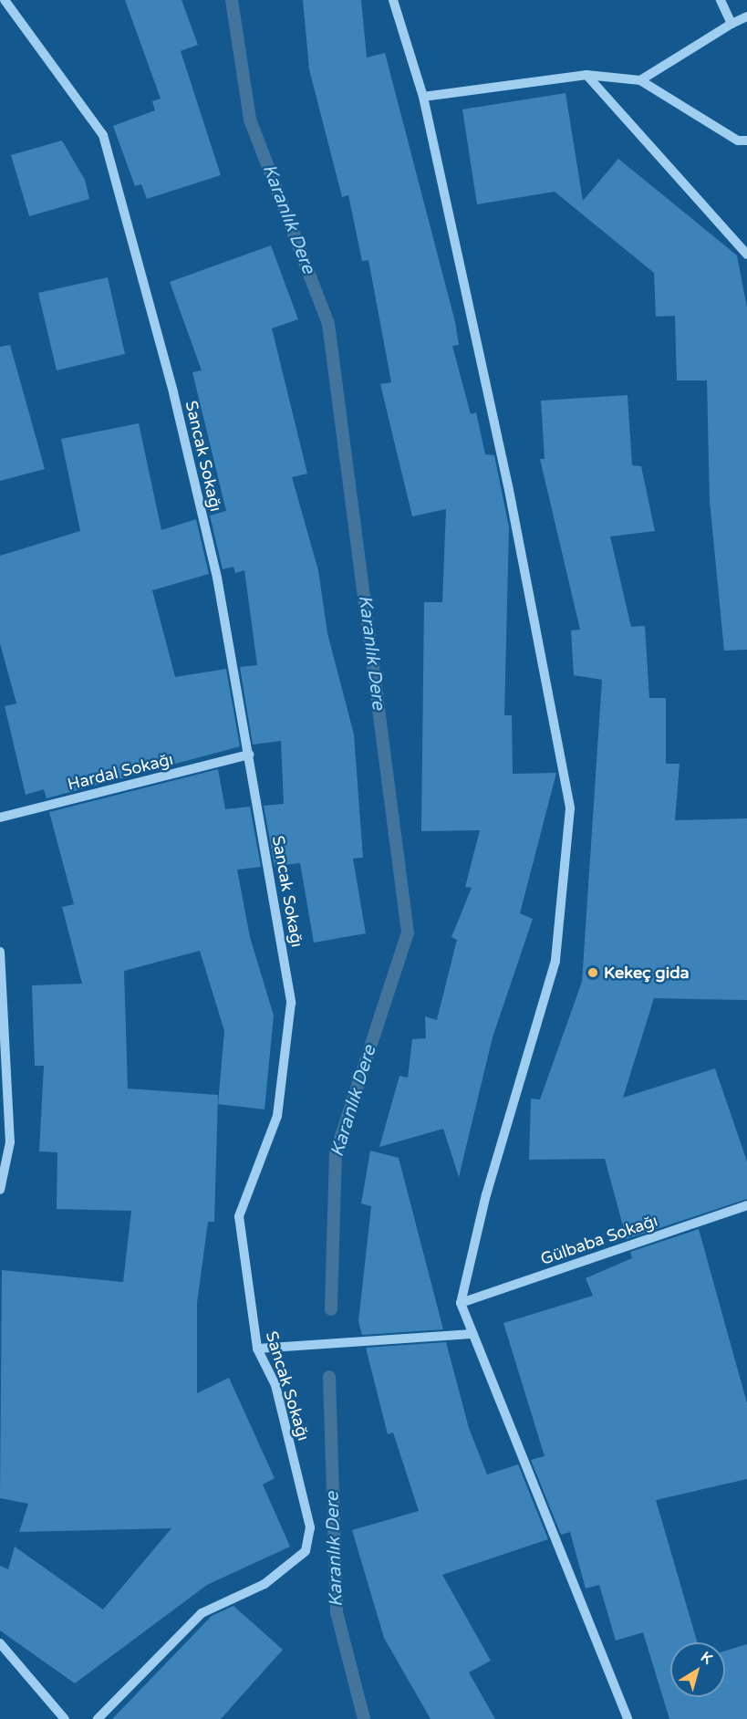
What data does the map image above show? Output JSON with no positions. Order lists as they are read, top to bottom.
{
  "streets": {
    "street": ["Sancak Sokağı", "Hardal Sokağı", "Gülbaba Sokağı"]
  },
  "crossings": [
    ["Sancak Sokağı", "Hardal Sokağı"]
  ],
  "water": ["Karanlık Dere"],
  "places": ["Kekeç gida"],
  "north": "top right"
}
